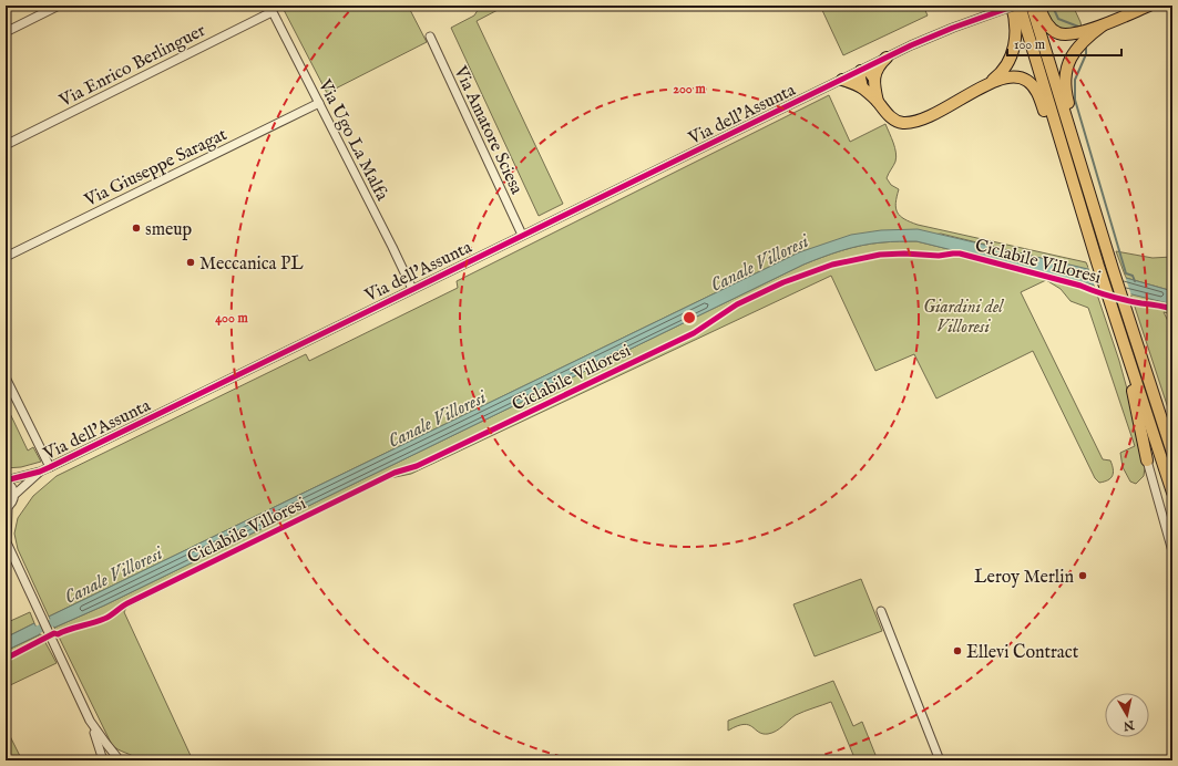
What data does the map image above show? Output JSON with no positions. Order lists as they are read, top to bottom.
{
  "streets": {
    "street": [
      "Via Enrico Berlinguer",
      "Via dell'Assunta",
      "Via Amatore Sciesa",
      "Via Ugo La Malfa",
      "Via Giuseppe Saragat"
    ],
    "cycle path": ["Ciclabile Villoresi"]
  },
  "crossings": [
    ["Via Enrico Berlinguer", "Via Ugo La Malfa"],
    ["Via dell'Assunta", "Via Amatore Sciesa"],
    ["Via dell'Assunta", "Via Ugo La Malfa"],
    ["Via Ugo La Malfa", "Via Giuseppe Saragat"]
  ],
  "water": ["Canale Villoresi"],
  "parks": ["Giardini del Villoresi"],
  "places": [
    "smeup",
    "Meccanica PL",
    "Leroy Merlin",
    "Ellevi Contract"
  ],
  "scale_bar": "100 m",
  "north": "bottom",
  "rings": ["200 m", "400 m"]
}
